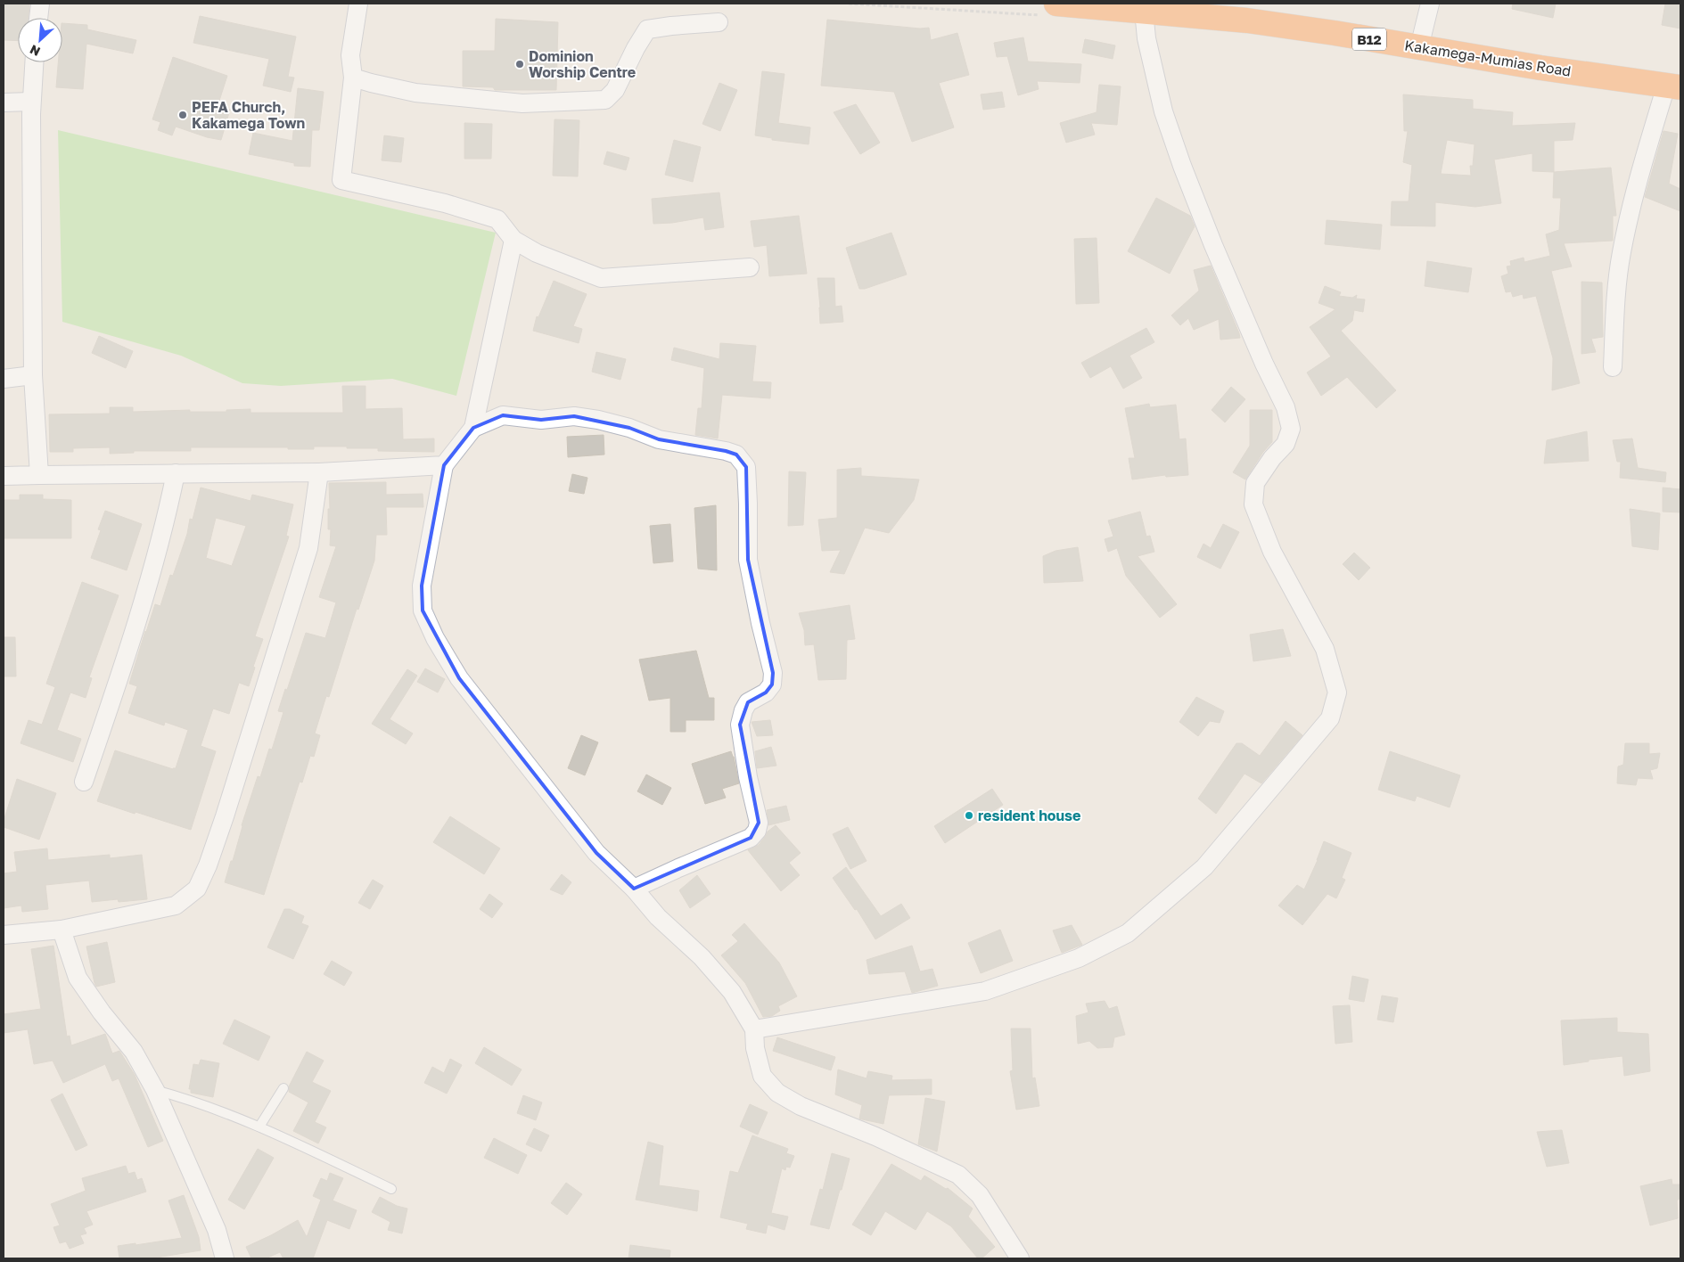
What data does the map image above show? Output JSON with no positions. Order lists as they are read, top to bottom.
{
  "streets": {
    "highway": ["B12", "Kakamega-Mumias Road"]
  },
  "places": ["Dominion Worship Centre", "PEFA Church, Kakamega Town", "resident house"],
  "north": "bottom left"
}
